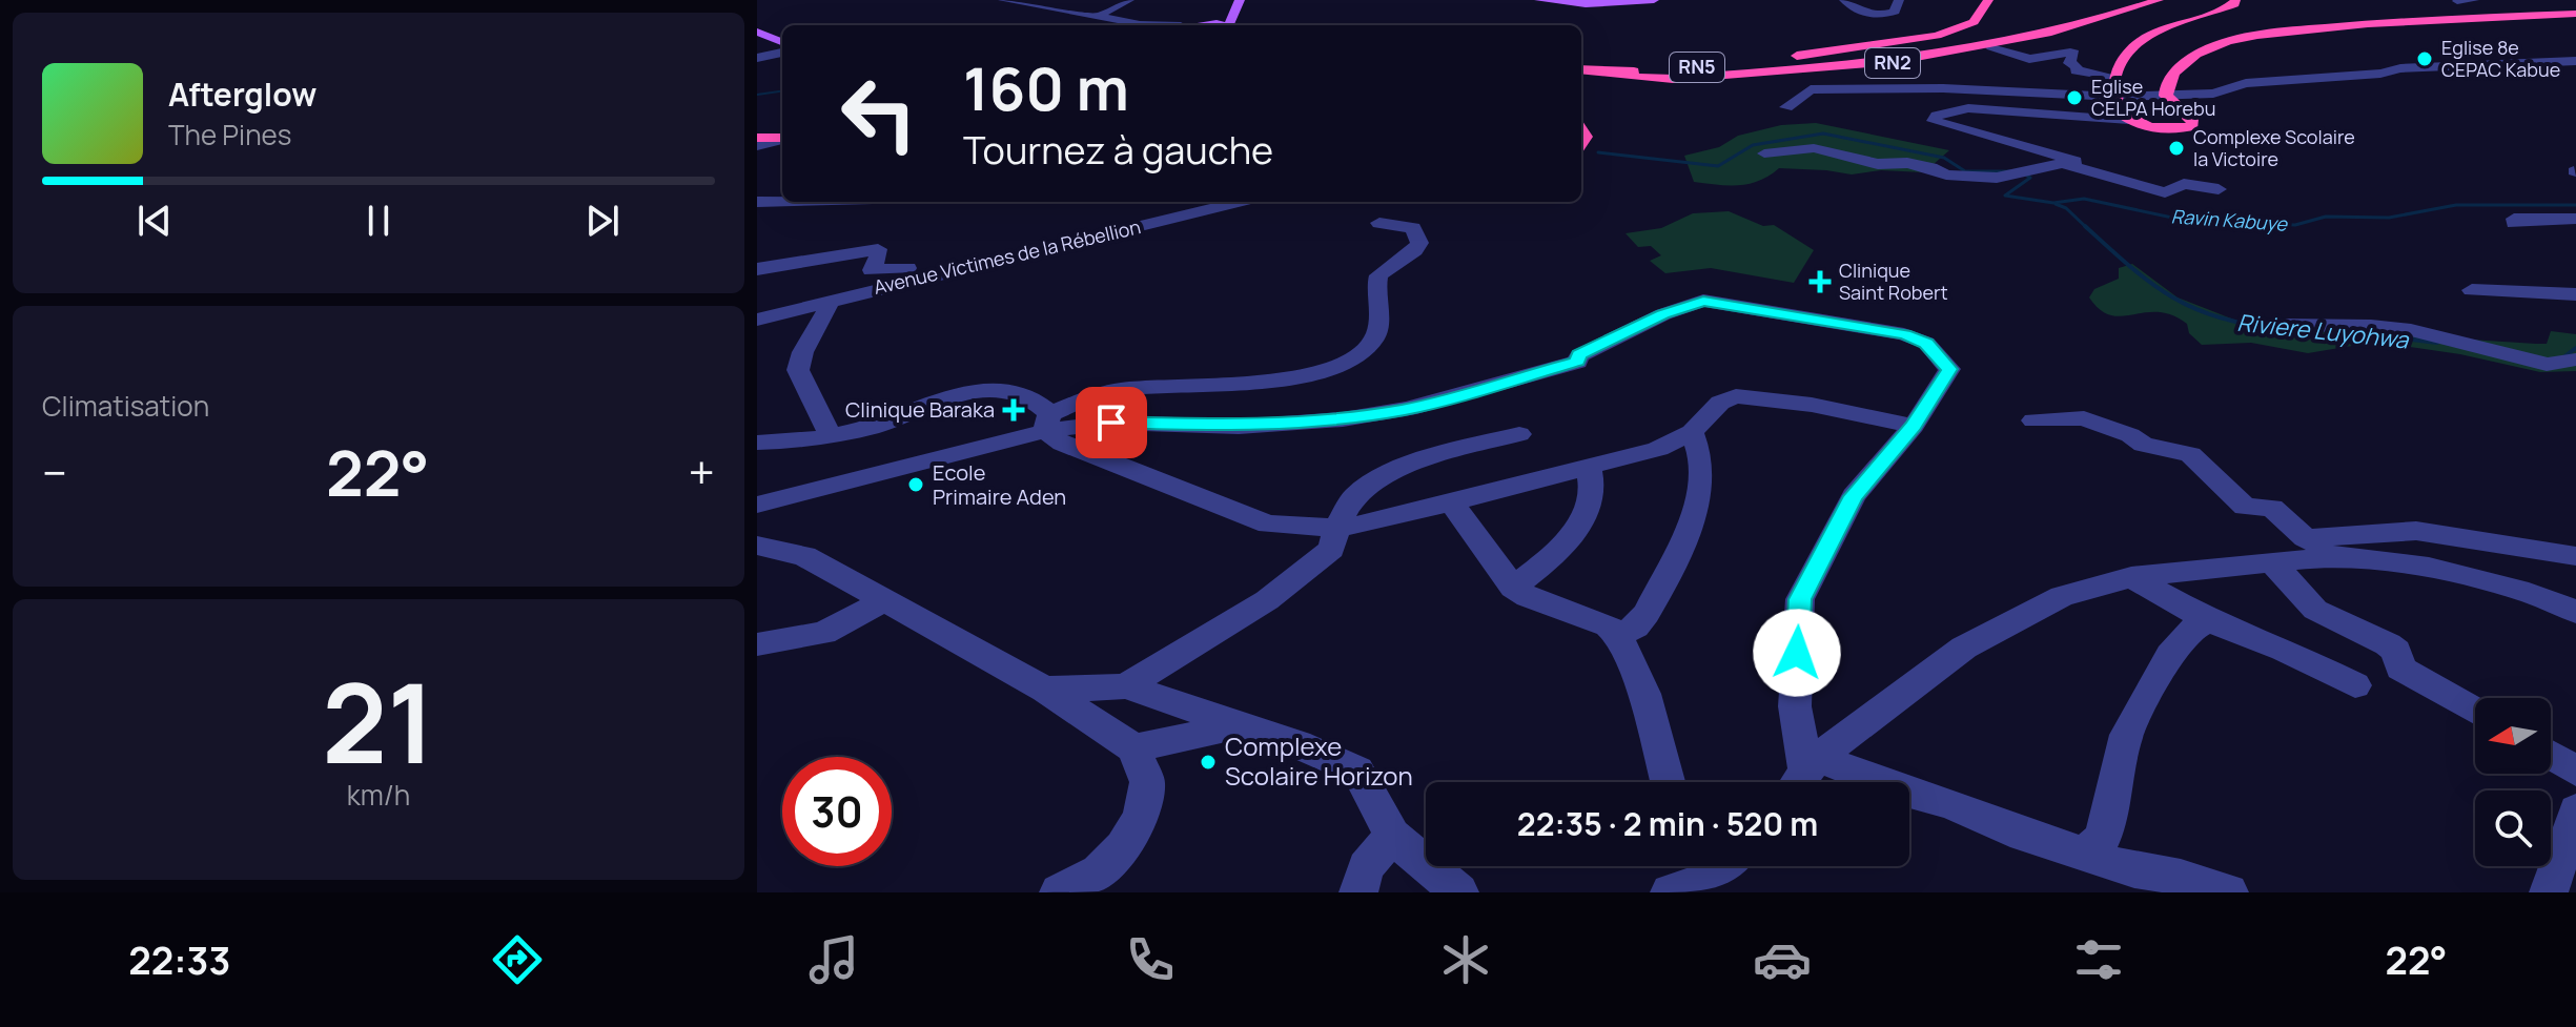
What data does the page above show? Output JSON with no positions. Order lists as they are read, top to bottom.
{
  "streets": {
    "highway": ["RN2", "RN5"],
    "street": ["Avenue Victimes de la Rébellion"]
  },
  "crossings": [
    ["RN2", "RN5"]
  ],
  "water": ["Ravin Kabuye", "Riviere Luyohwa"],
  "places": {
    "other": [
      "Eglise 8e CEPAC Kabue",
      "Eglise CELPA Horebu",
      "Complexe Scolaire la Victoire",
      "Ecole Primaire Aden",
      "Complexe Scolaire Horizon"
    ],
    "health": ["Clinique Saint Robert", "Clinique Baraka"]
  },
  "north": "left",
  "page": {
    "turn": ["160 m", "Tournez à gauche"],
    "song": ["Afterglow", "The Pines"],
    "tile": [
      "Climatisation",
      ["21", "km/h"]
    ],
    "heat": ["−", "22°", "+"],
    "limit": "30",
    "trip": "22:35 · 2 min · 520 m",
    "tabs": ["22:33", "22°"]
  }
}
